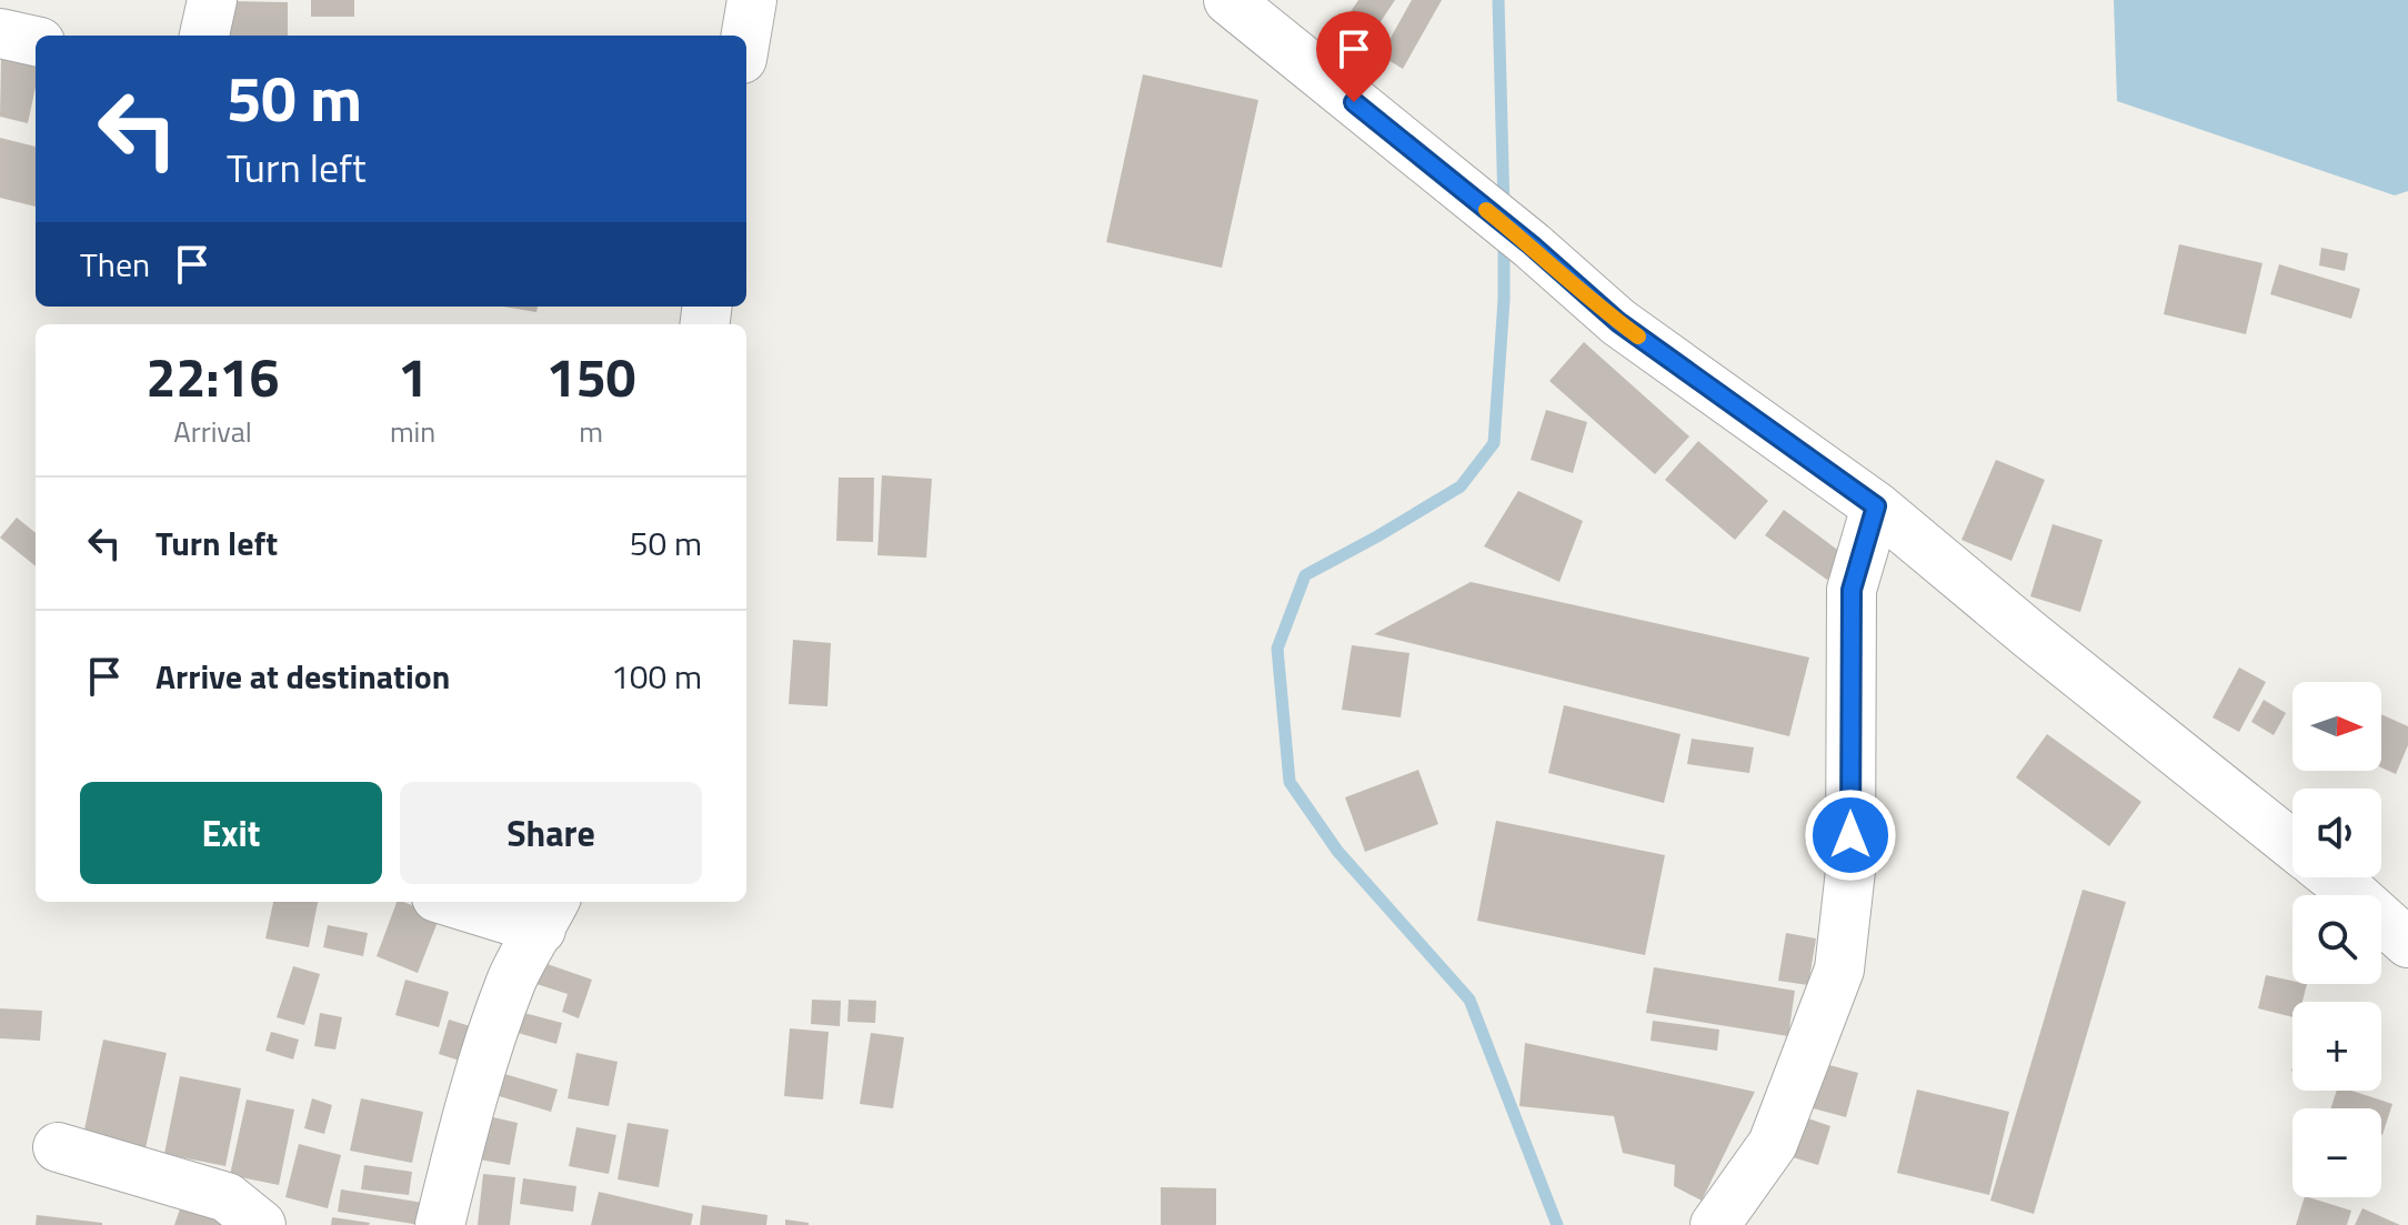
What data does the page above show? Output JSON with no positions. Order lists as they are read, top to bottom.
{
  "north": "right",
  "page": {
    "turn": ["50 m", "Turn left"],
    "then": "Then",
    "eta": [
      "22:16",
      "Arrival",
      "1",
      "min",
      "150",
      "m"
    ],
    "list": [
      {
        "name": "Turn left",
        "value": "50 m"
      },
      {
        "name": "Arrive at destination",
        "value": "100 m"
      }
    ],
    "map_buttons": ["+", "−"],
    "buttons": ["Exit", "Share"]
  }
}
